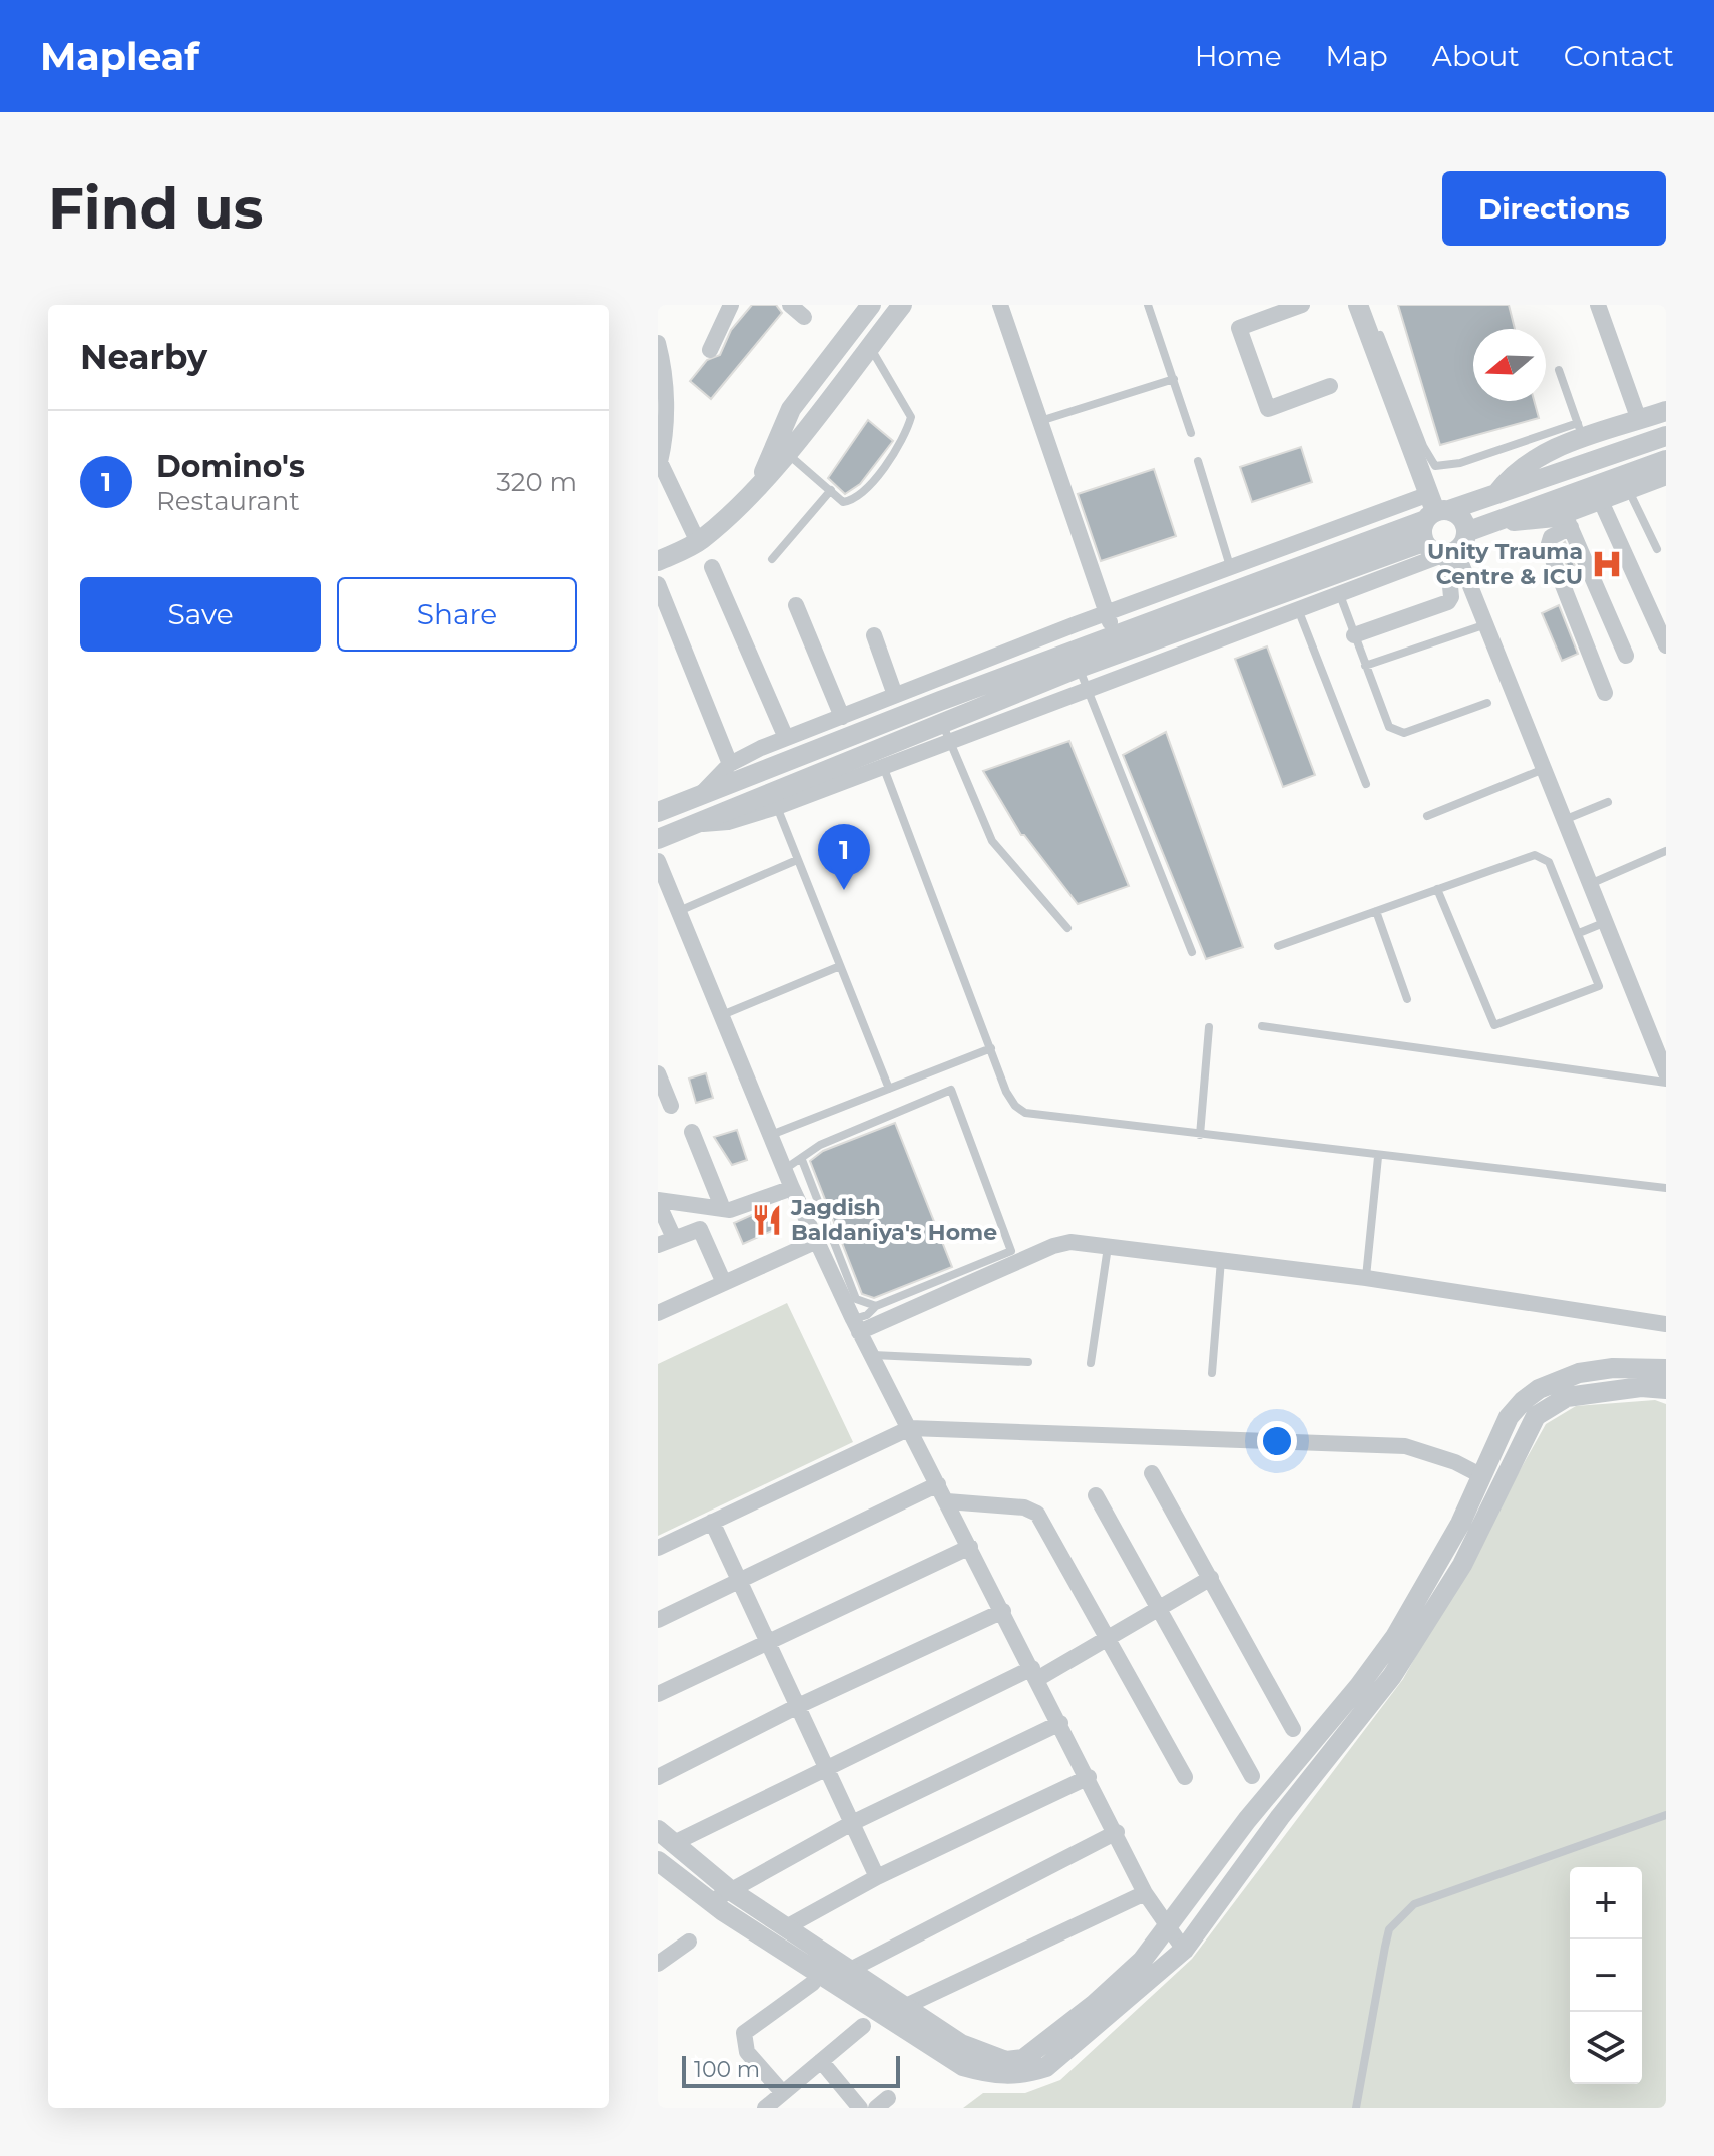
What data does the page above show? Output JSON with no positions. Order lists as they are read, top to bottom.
{
  "places": {
    "hospital": ["Unity Trauma Centre & ICU"],
    "restaurant": ["Jagdish Baldaniya's Home"]
  },
  "scale_bar": "100 m",
  "north": "left",
  "page": {
    "header": "Mapleaf",
    "nav": [
      "Home",
      "Map",
      "About",
      "Contact"
    ],
    "buttons": [
      "Directions",
      ["Save", "Share"]
    ],
    "title": "Find us",
    "heading": "Nearby",
    "list": [
      {
        "mark": "1",
        "name": "Domino's",
        "note": "Restaurant",
        "value": "320 m"
      }
    ],
    "pins": "1",
    "map_buttons": ["+", "−"],
    "scale": "100 m"
  }
}
